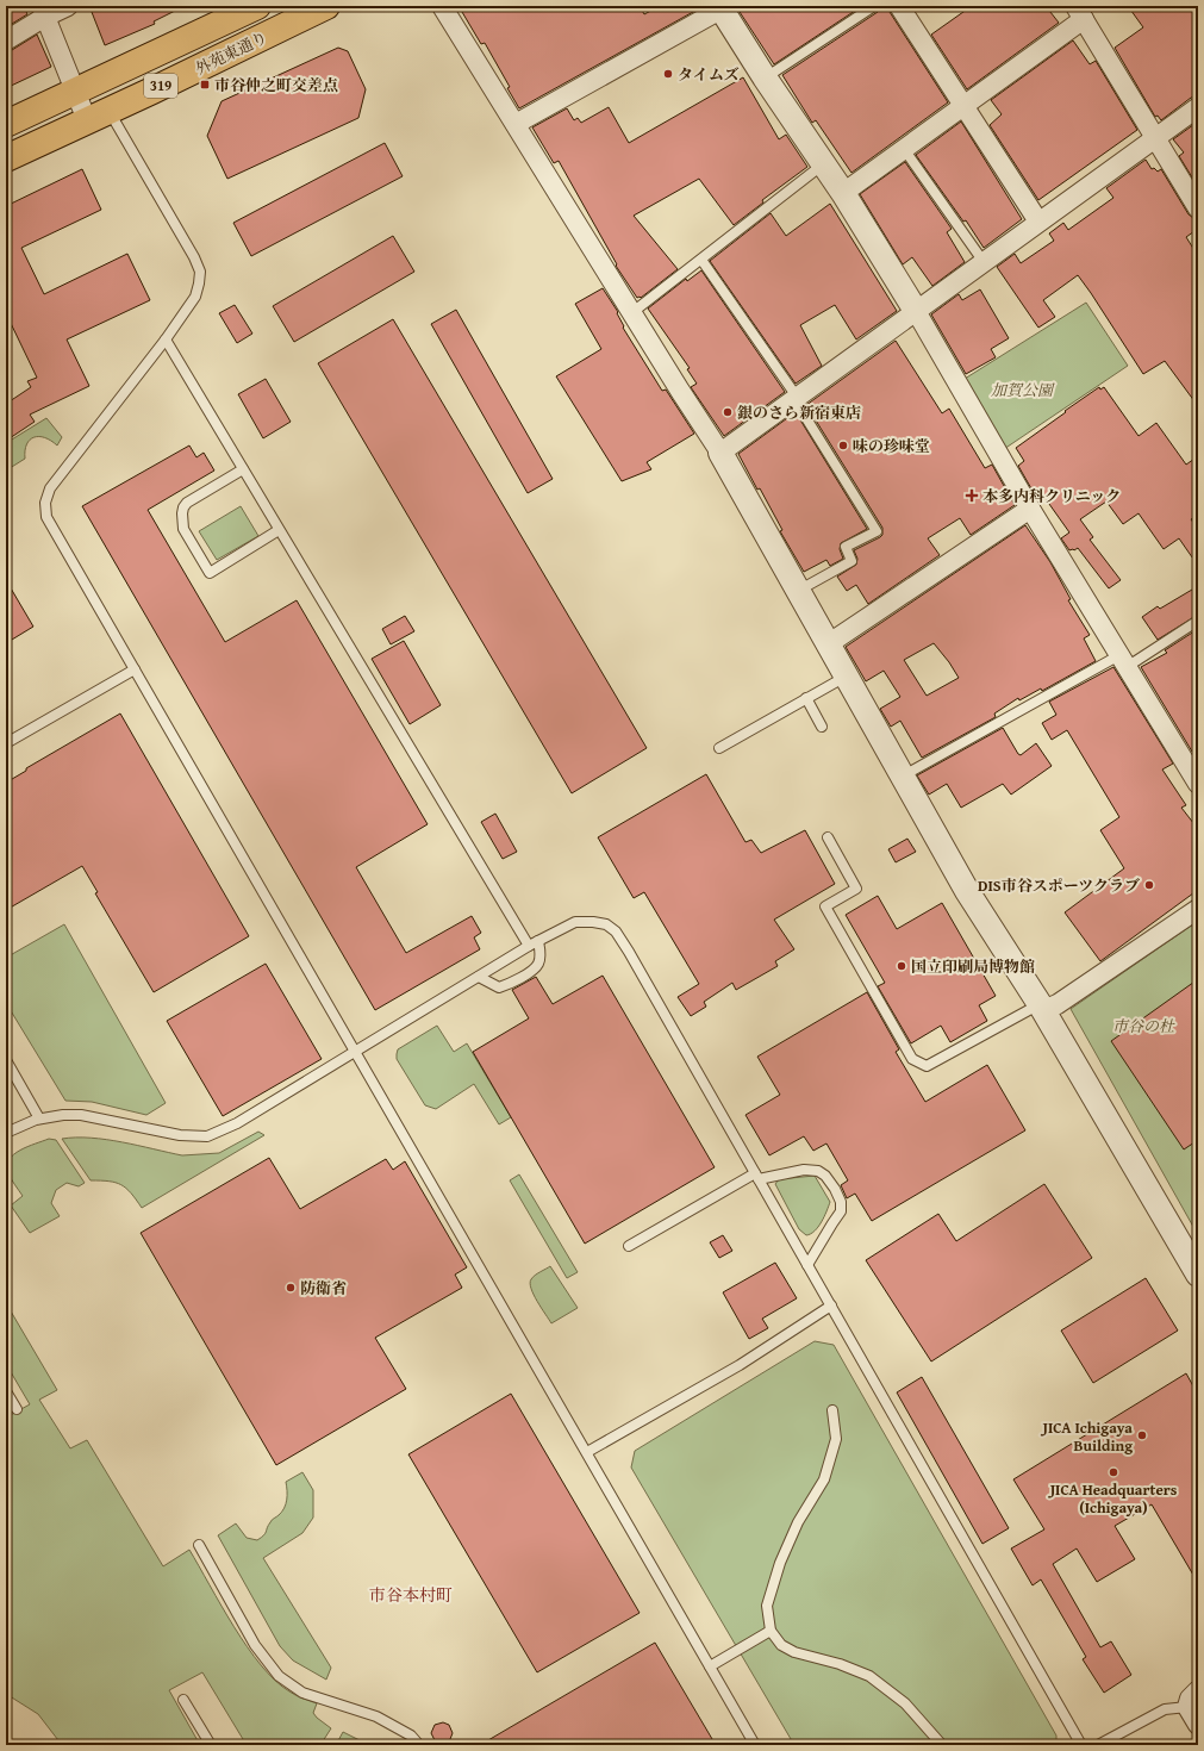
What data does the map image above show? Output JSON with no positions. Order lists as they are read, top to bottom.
{
  "streets": {
    "main road": ["外苑東通り", "319"]
  },
  "districts": ["市谷本村町"],
  "parks": ["加賀公園", "市谷の杜"],
  "places": {
    "other": [
      "タイムズ",
      "銀のさら新宿東店",
      "味の珍味堂",
      "DIS市谷スポーツクラブ",
      "国立印刷局博物館",
      "防衛省",
      "JICA Ichigaya Building",
      "JICA Headquarters (Ichigaya)"
    ],
    "transit": ["市谷仲之町交差点"],
    "health": ["本多内科クリニック"]
  }
}
